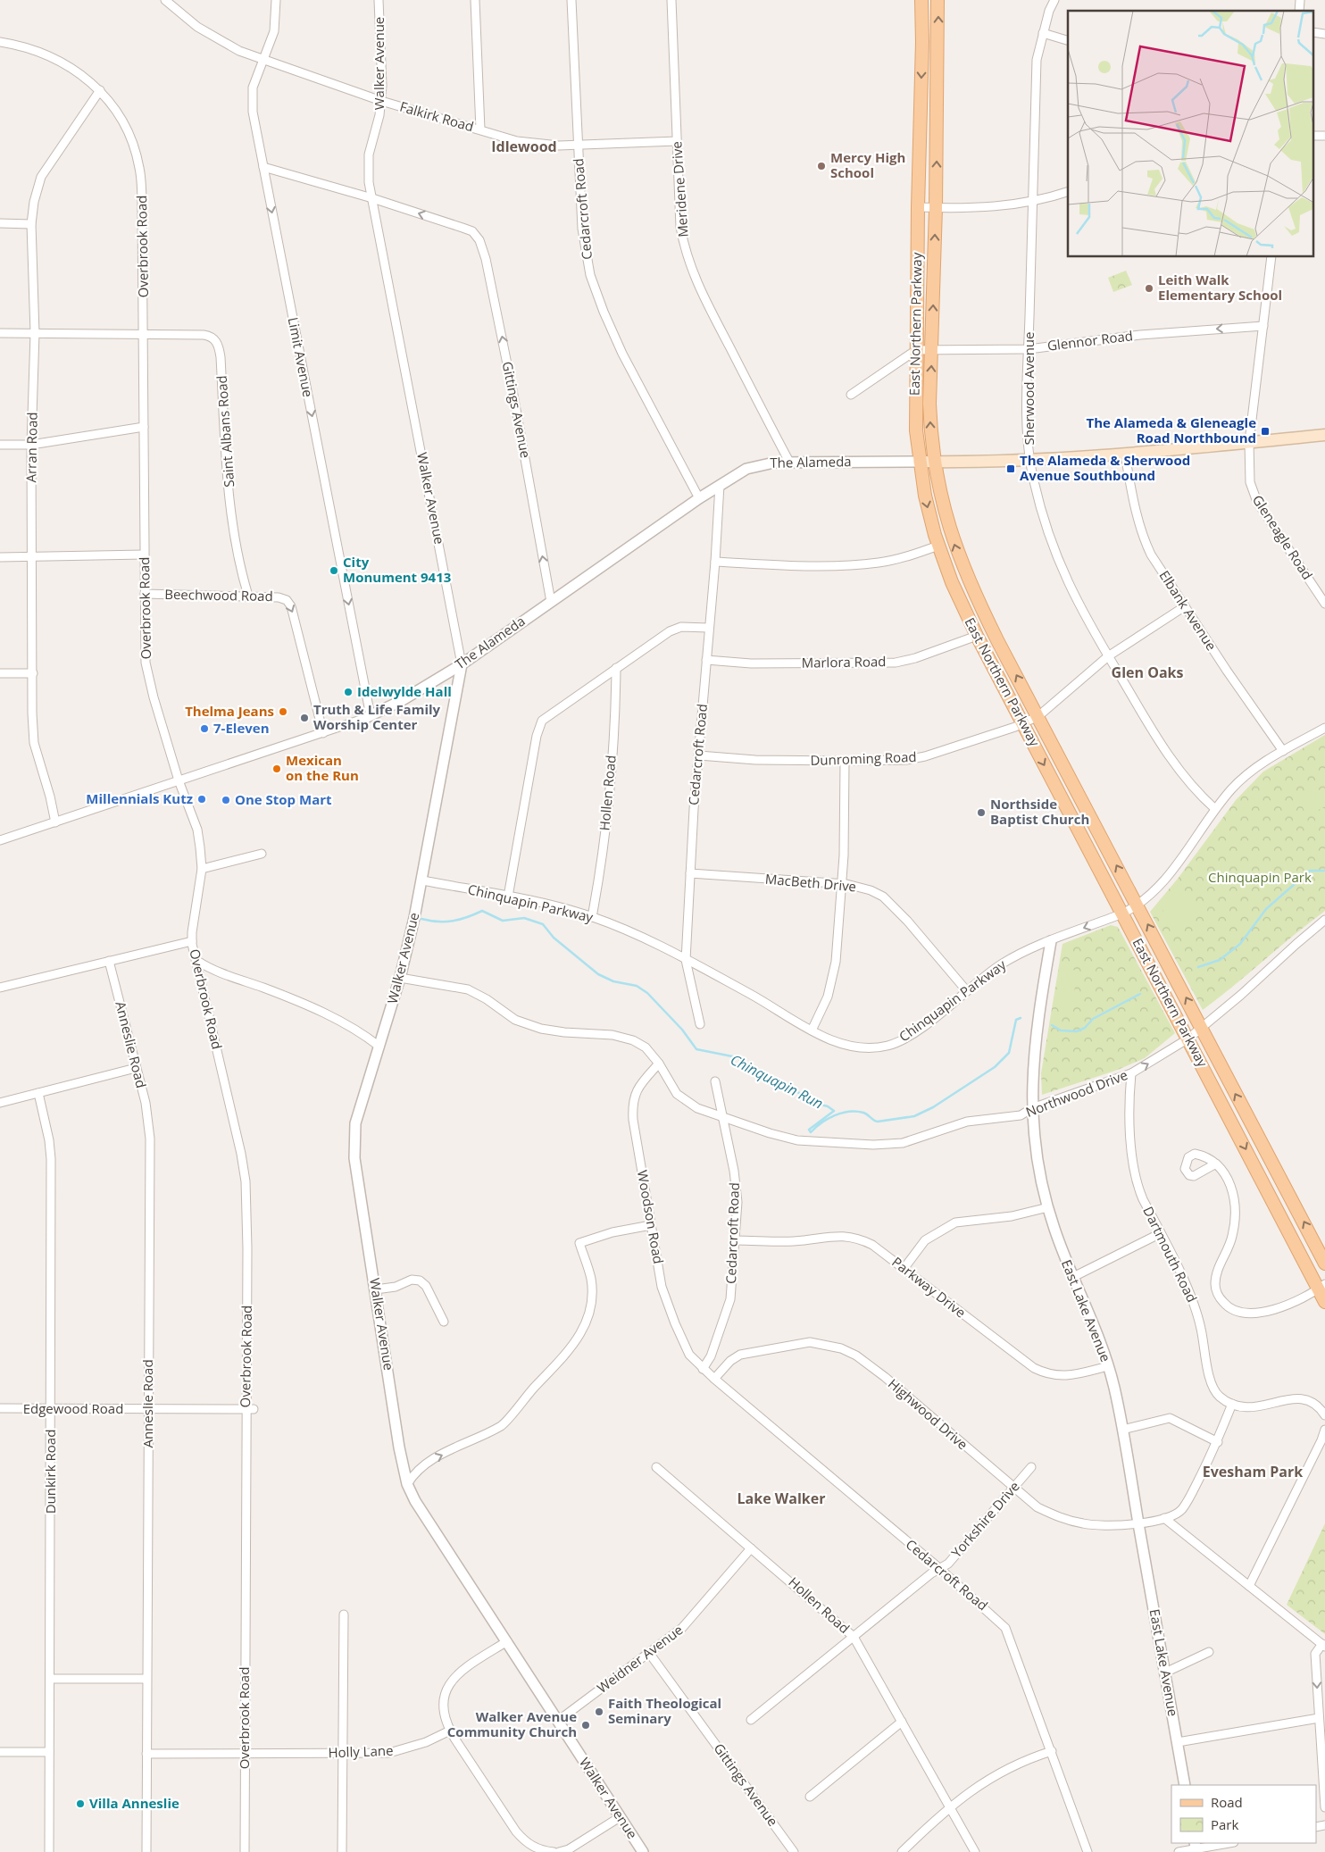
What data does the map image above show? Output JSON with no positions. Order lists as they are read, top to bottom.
{
  "streets": {
    "main road": ["East Northern Parkway", "The Alameda"],
    "street": [
      "Walker Avenue",
      "Falkirk Road",
      "Meridene Drive",
      "Cedarcroft Road",
      "Overbrook Road",
      "Glennor Road",
      "Limit Avenue",
      "Sherwood Avenue",
      "Gittings Avenue",
      "Saint Albans Road",
      "Arran Road",
      "Gleneagle Road",
      "Beechwood Road",
      "Elbank Avenue",
      "Marlora Road",
      "Dunroming Road",
      "Hollen Road",
      "MacBeth Drive",
      "Chinquapin Parkway",
      "Anneslie Road",
      "Northwood Drive",
      "Woodson Road",
      "Dartmouth Road",
      "Parkway Drive",
      "East Lake Avenue",
      "Edgewood Road",
      "Highwood Drive",
      "Dunkirk Road",
      "Yorkshire Drive",
      "Weidner Avenue",
      "Holly Lane"
    ]
  },
  "crossings": [
    ["Walker Avenue", "Falkirk Road"],
    ["Walker Avenue", "Gittings Avenue"],
    ["Walker Avenue", "The Alameda"],
    ["Walker Avenue", "Chinquapin Parkway"],
    ["Walker Avenue", "Northwood Drive"],
    ["Walker Avenue", "Weidner Avenue"],
    ["Falkirk Road", "Meridene Drive"],
    ["Falkirk Road", "Cedarcroft Road"],
    ["Falkirk Road", "Limit Avenue"],
    ["Meridene Drive", "The Alameda"],
    ["Cedarcroft Road", "The Alameda"],
    ["Cedarcroft Road", "Marlora Road"],
    ["Cedarcroft Road", "Dunroming Road"],
    ["Cedarcroft Road", "MacBeth Drive"],
    ["Cedarcroft Road", "Chinquapin Parkway"],
    ["Cedarcroft Road", "Northwood Drive"],
    ["Cedarcroft Road", "Woodson Road"],
    ["Cedarcroft Road", "Parkway Drive"],
    ["Cedarcroft Road", "Highwood Drive"],
    ["Cedarcroft Road", "Yorkshire Drive"],
    ["Overbrook Road", "Saint Albans Road"],
    ["Overbrook Road", "Arran Road"],
    ["Overbrook Road", "Beechwood Road"],
    ["Overbrook Road", "Edgewood Road"],
    ["Overbrook Road", "Holly Lane"],
    ["East Northern Parkway", "Glennor Road"],
    ["East Northern Parkway", "The Alameda"],
    ["East Northern Parkway", "Marlora Road"],
    ["East Northern Parkway", "Dunroming Road"],
    ["East Northern Parkway", "Chinquapin Parkway"],
    ["East Northern Parkway", "Northwood Drive"],
    ["Glennor Road", "Sherwood Avenue"],
    ["Glennor Road", "Gleneagle Road"],
    ["Limit Avenue", "Gittings Avenue"],
    ["Limit Avenue", "The Alameda"],
    ["Sherwood Avenue", "The Alameda"],
    ["Sherwood Avenue", "Dunroming Road"],
    ["Sherwood Avenue", "Chinquapin Parkway"],
    ["Gittings Avenue", "The Alameda"],
    ["Gittings Avenue", "Weidner Avenue"],
    ["Saint Albans Road", "Arran Road"],
    ["Saint Albans Road", "Beechwood Road"],
    ["The Alameda", "Gleneagle Road"],
    ["The Alameda", "Elbank Avenue"],
    ["Elbank Avenue", "Dunroming Road"],
    ["Elbank Avenue", "Chinquapin Parkway"],
    ["Hollen Road", "Chinquapin Parkway"],
    ["Hollen Road", "Yorkshire Drive"],
    ["Hollen Road", "Weidner Avenue"],
    ["MacBeth Drive", "Chinquapin Parkway"],
    ["Chinquapin Parkway", "East Lake Avenue"],
    ["Anneslie Road", "Edgewood Road"],
    ["Anneslie Road", "Holly Lane"],
    ["Northwood Drive", "Woodson Road"],
    ["Northwood Drive", "Dartmouth Road"],
    ["Northwood Drive", "East Lake Avenue"],
    ["Parkway Drive", "East Lake Avenue"],
    ["East Lake Avenue", "Highwood Drive"],
    ["Edgewood Road", "Dunkirk Road"],
    ["Highwood Drive", "Yorkshire Drive"]
  ],
  "one_way": [
    "Glennor Road",
    "Limit Avenue",
    "Gittings Avenue",
    "Beechwood Road"
  ],
  "districts": [
    "Idlewood",
    "Glen Oaks",
    "Evesham Park",
    "Lake Walker"
  ],
  "water": ["Chinquapin Run"],
  "parks": ["Chinquapin Park"],
  "places": {
    "other": [
      "Mercy High School",
      "Leith Walk Elementary School",
      "City Monument 9413",
      "Idelwylde Hall",
      "Thelma Jeans",
      "Truth & Life Family Worship Center",
      "7-Eleven",
      "Mexican on the Run",
      "Millennials Kutz",
      "One Stop Mart",
      "Northside Baptist Church",
      "Faith Theological Seminary",
      "Walker Avenue Community Church",
      "Villa Anneslie"
    ],
    "transit": ["The Alameda & Gleneagle Road Northbound", "The Alameda & Sherwood Avenue Southbound"]
  },
  "legend": ["Road", "Park"]
}
